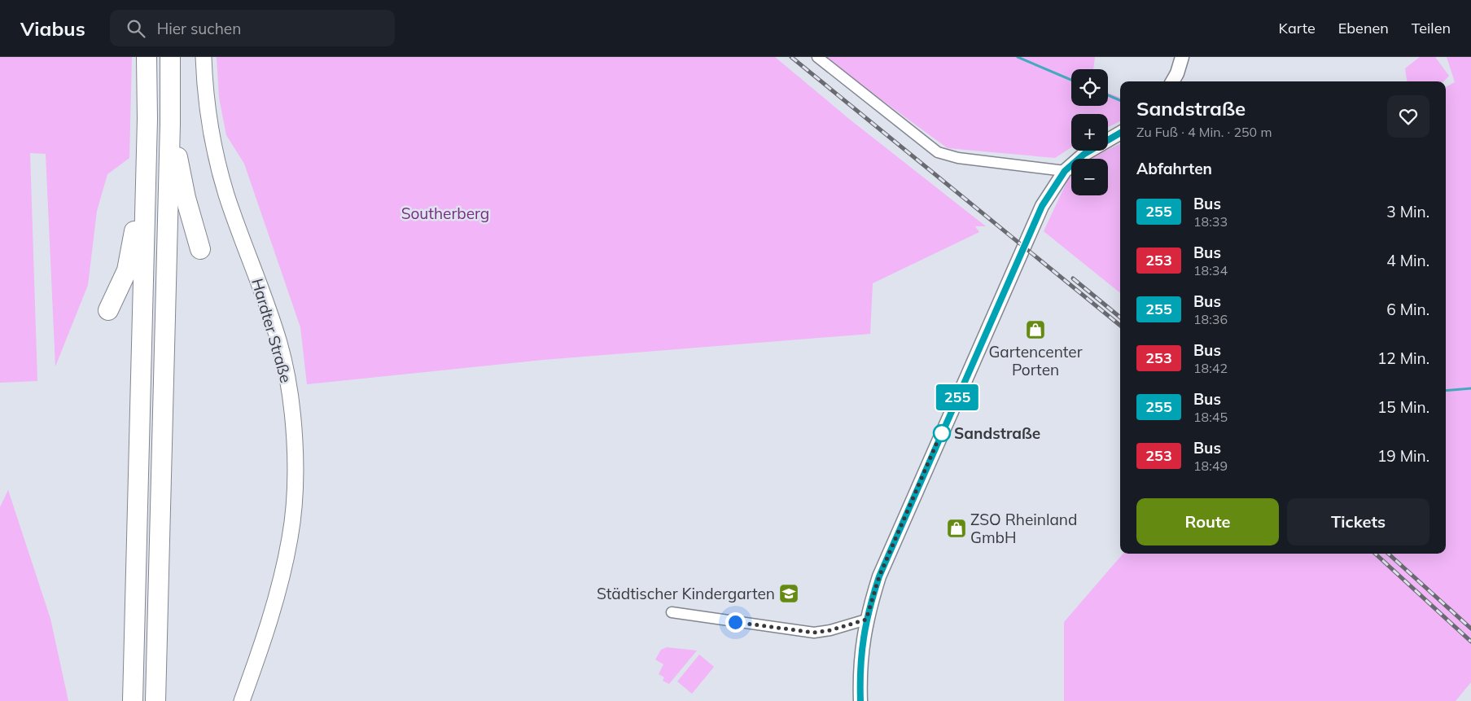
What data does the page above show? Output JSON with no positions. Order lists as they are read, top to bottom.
{
  "streets": {
    "main road": ["Hardter Straße"]
  },
  "parks": ["Southerberg"],
  "places": {
    "shop": ["Gartencenter Porten", "ZSO Rheinland GmbH"],
    "other": ["Sandstraße"],
    "school or university": ["Städtischer Kindergarten"]
  },
  "lines": ["bus line 255"],
  "page": {
    "header": "Viabus",
    "search": "Hier suchen",
    "nav": ["Karte", "Ebenen", "Teilen"],
    "on_map": "255",
    "map_buttons": ["+", "−"],
    "heading": [
      ["Sandstraße", "Zu Fuß · 4 Min. · 250 m"],
      "Abfahrten"
    ],
    "list": [
      {
        "mark": "255",
        "name": "Bus",
        "note": "18:33",
        "value": "3 Min."
      },
      {
        "mark": "253",
        "name": "Bus",
        "note": "18:34",
        "value": "4 Min."
      },
      {
        "mark": "255",
        "name": "Bus",
        "note": "18:36",
        "value": "6 Min."
      },
      {
        "mark": "253",
        "name": "Bus",
        "note": "18:42",
        "value": "12 Min."
      },
      {
        "mark": "255",
        "name": "Bus",
        "note": "18:45",
        "value": "15 Min."
      },
      {
        "mark": "253",
        "name": "Bus",
        "note": "18:49",
        "value": "19 Min."
      }
    ],
    "buttons": ["Route", "Tickets"]
  }
}
